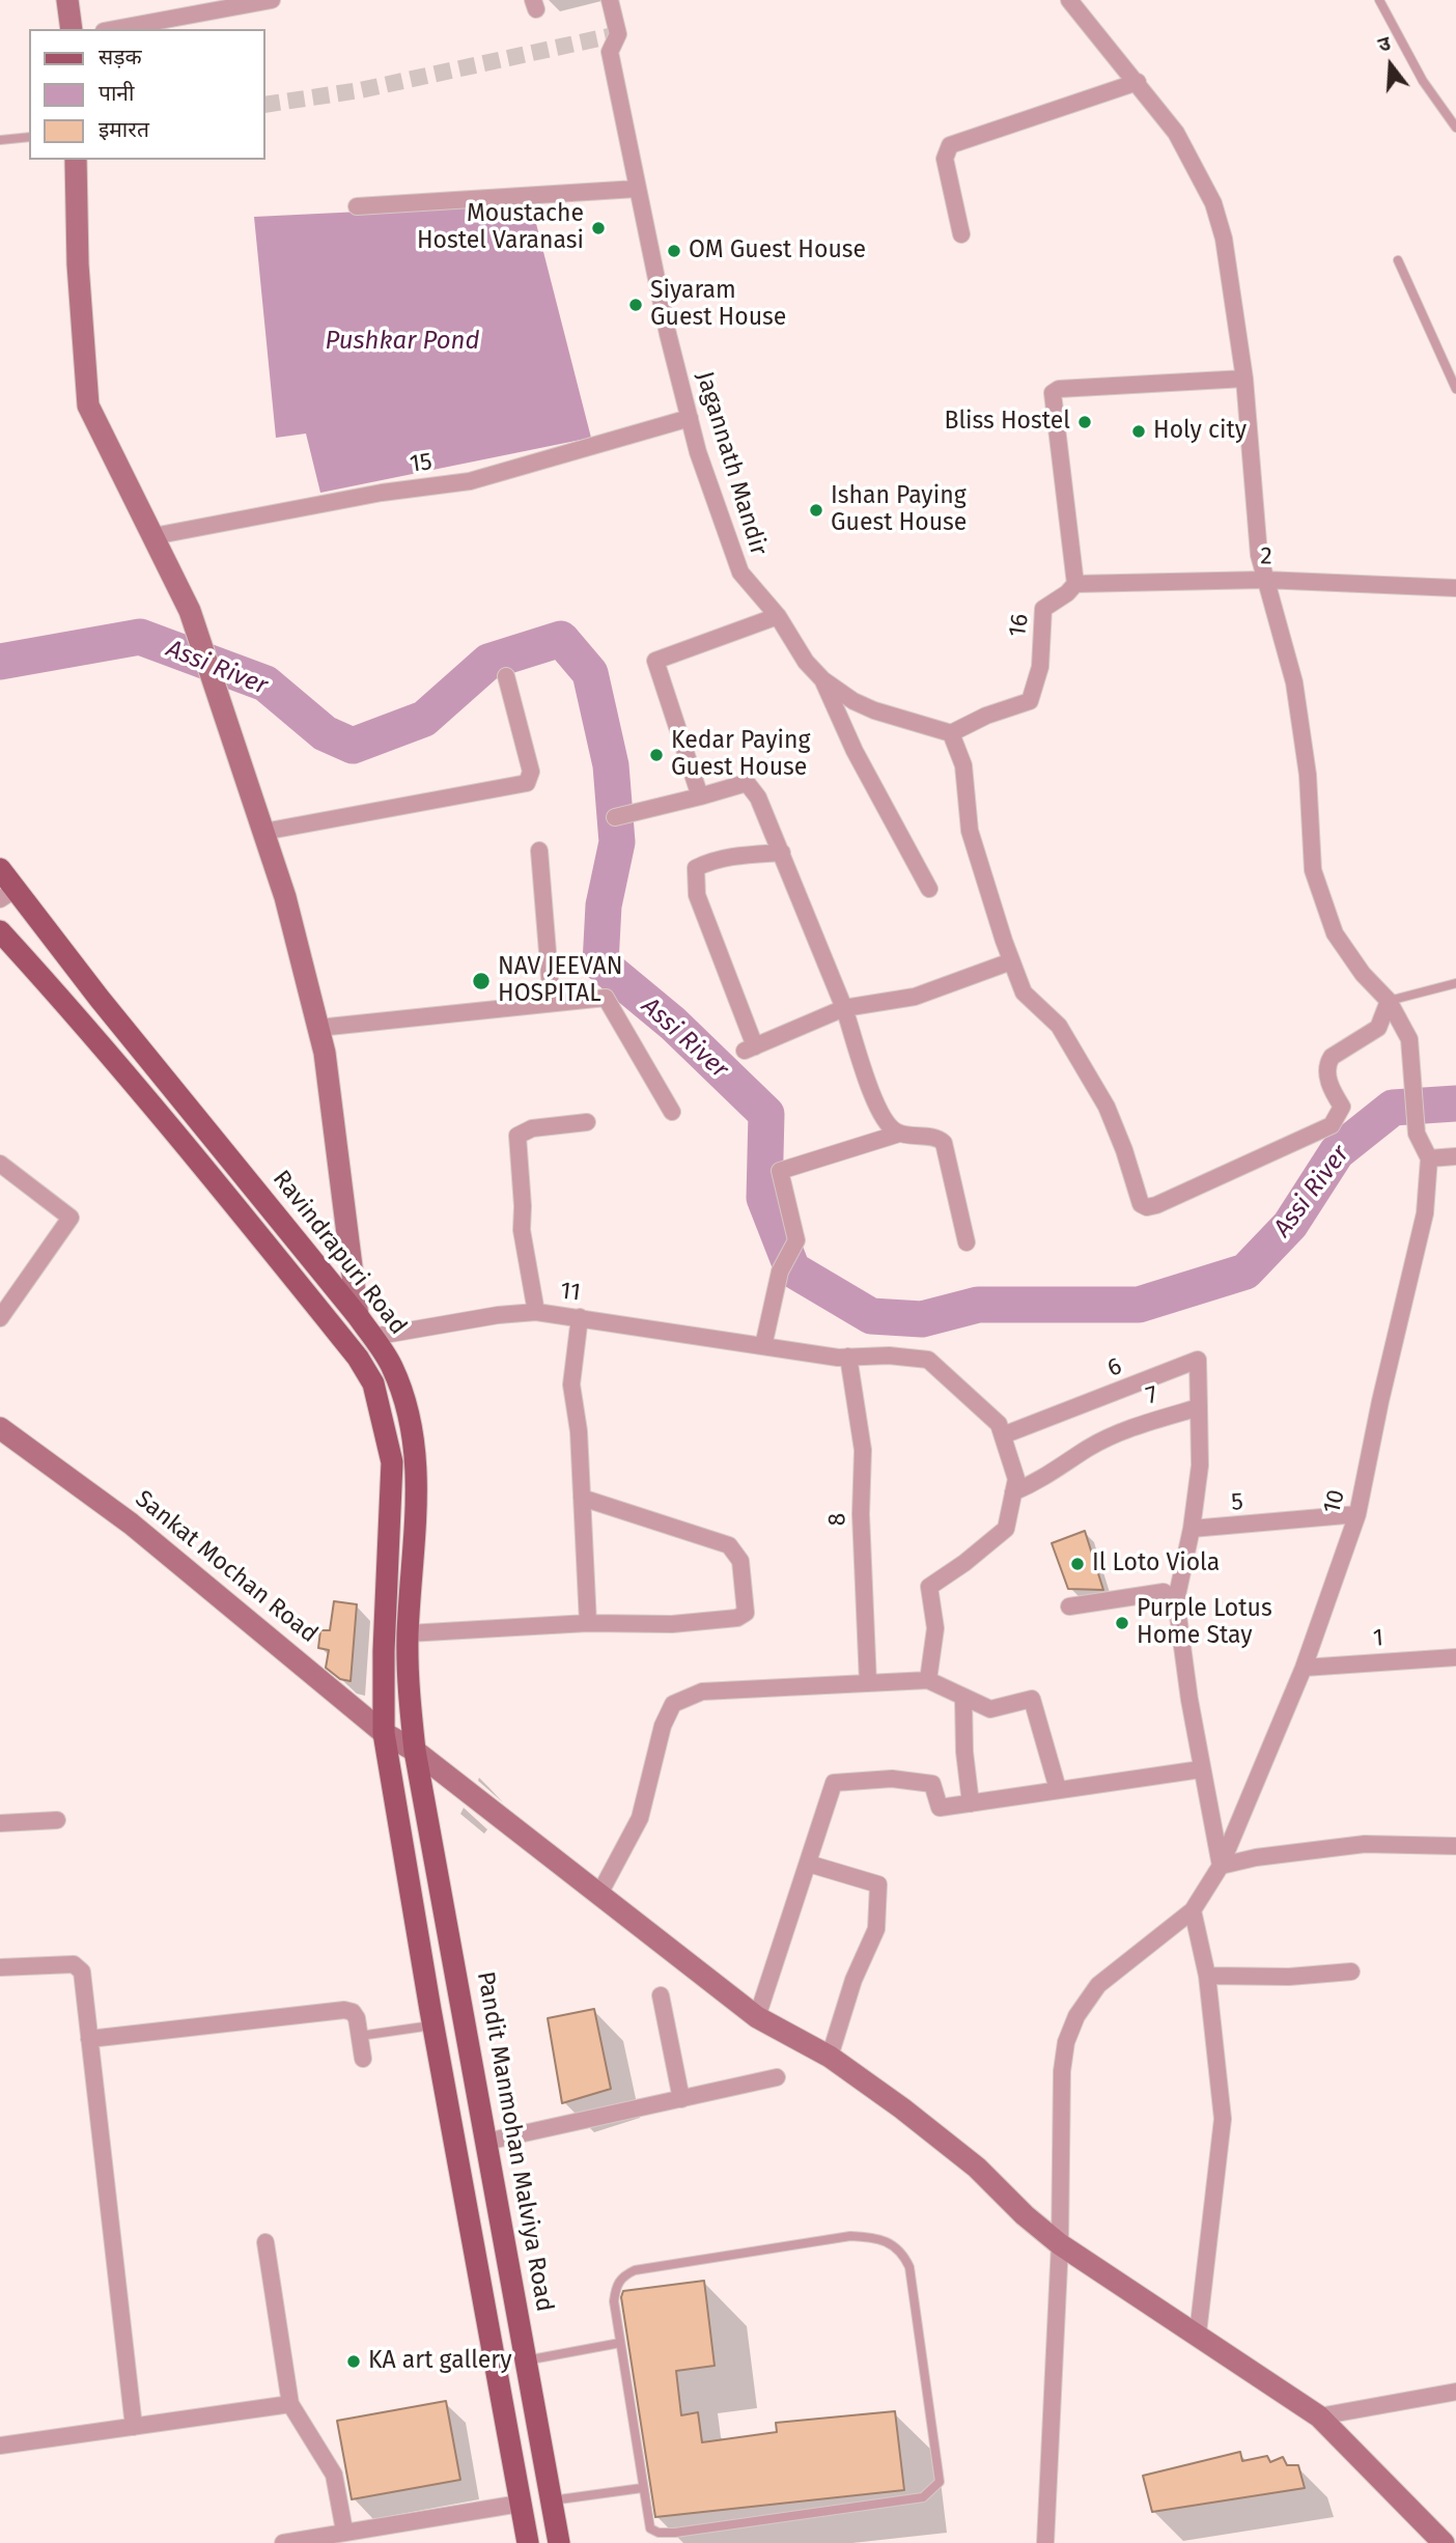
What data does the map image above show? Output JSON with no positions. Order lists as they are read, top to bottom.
{
  "streets": {
    "main road": ["Ravindrapuri Road", "Pandit Manmohan Malviya Road"],
    "street": [
      "15",
      "Jagannath Mandir",
      "2",
      "16",
      "11",
      "6",
      "7",
      "10",
      "5",
      "8",
      "Sankat Mochan Road",
      "1"
    ]
  },
  "crossings": [
    ["15", "Jagannath Mandir"],
    ["Jagannath Mandir", "16"],
    ["2", "16"],
    ["Ravindrapuri Road", "11"],
    ["Ravindrapuri Road", "Sankat Mochan Road"],
    ["Ravindrapuri Road", "Pandit Manmohan Malviya Road"],
    ["11", "6"],
    ["11", "8"],
    ["6", "7"],
    ["10", "5"],
    ["10", "Sankat Mochan Road"],
    ["10", "1"],
    ["Sankat Mochan Road", "Pandit Manmohan Malviya Road"]
  ],
  "water": ["Pushkar Pond", "Assi River"],
  "places": [
    "Moustache Hostel Varanasi",
    "OM Guest House",
    "Siyaram Guest House",
    "Bliss Hostel",
    "Holy city",
    "Ishan Paying Guest House",
    "Kedar Paying Guest House",
    "NAV JEEVAN HOSPITAL",
    "Il Loto Viola",
    "Purple Lotus Home Stay",
    "KA art gallery"
  ],
  "legend": ["सड़क", "पानी", "इमारत"],
  "north": "top"
}
